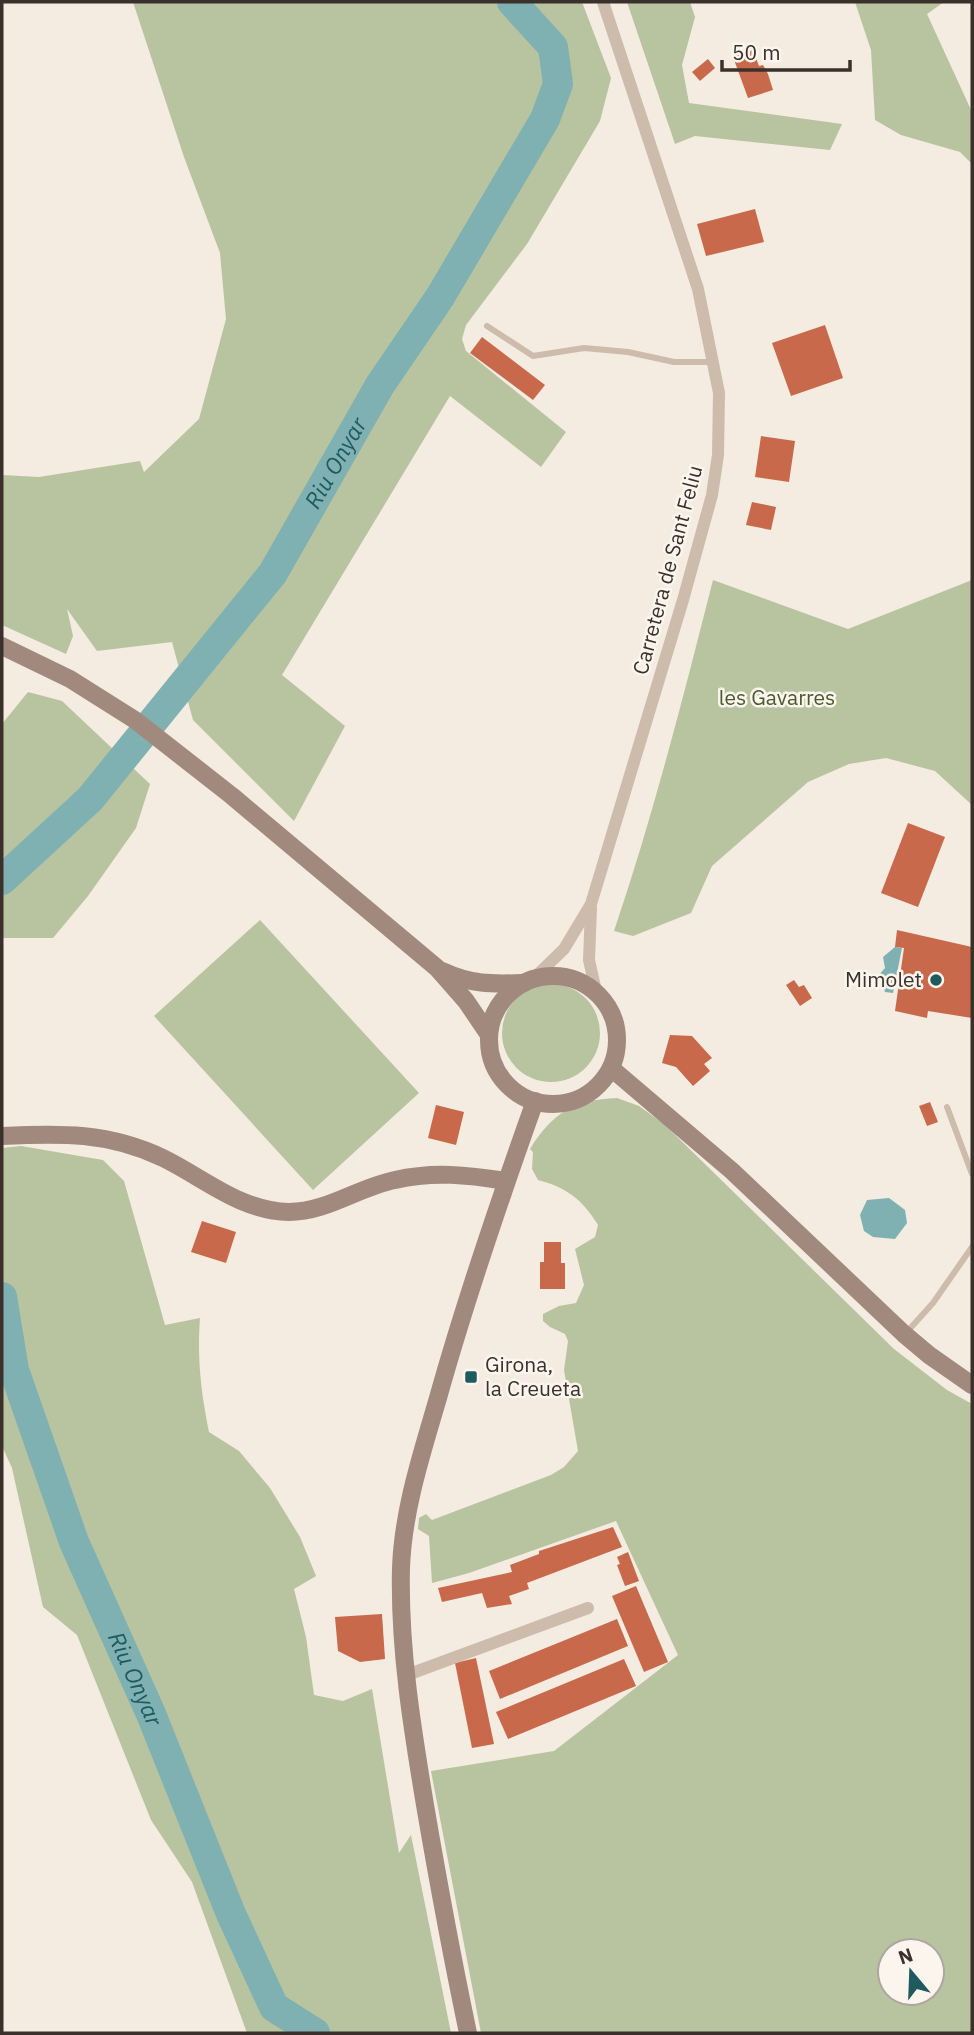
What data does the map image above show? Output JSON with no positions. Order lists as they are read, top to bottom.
{
  "streets": {
    "street": ["Carretera de Sant Feliu"]
  },
  "water": ["Riu Onyar"],
  "parks": ["les Gavarres"],
  "places": {
    "other": ["Mimolet"],
    "transit": ["Girona, la Creueta"]
  },
  "scale_bar": "50 m",
  "north": "top"
}
